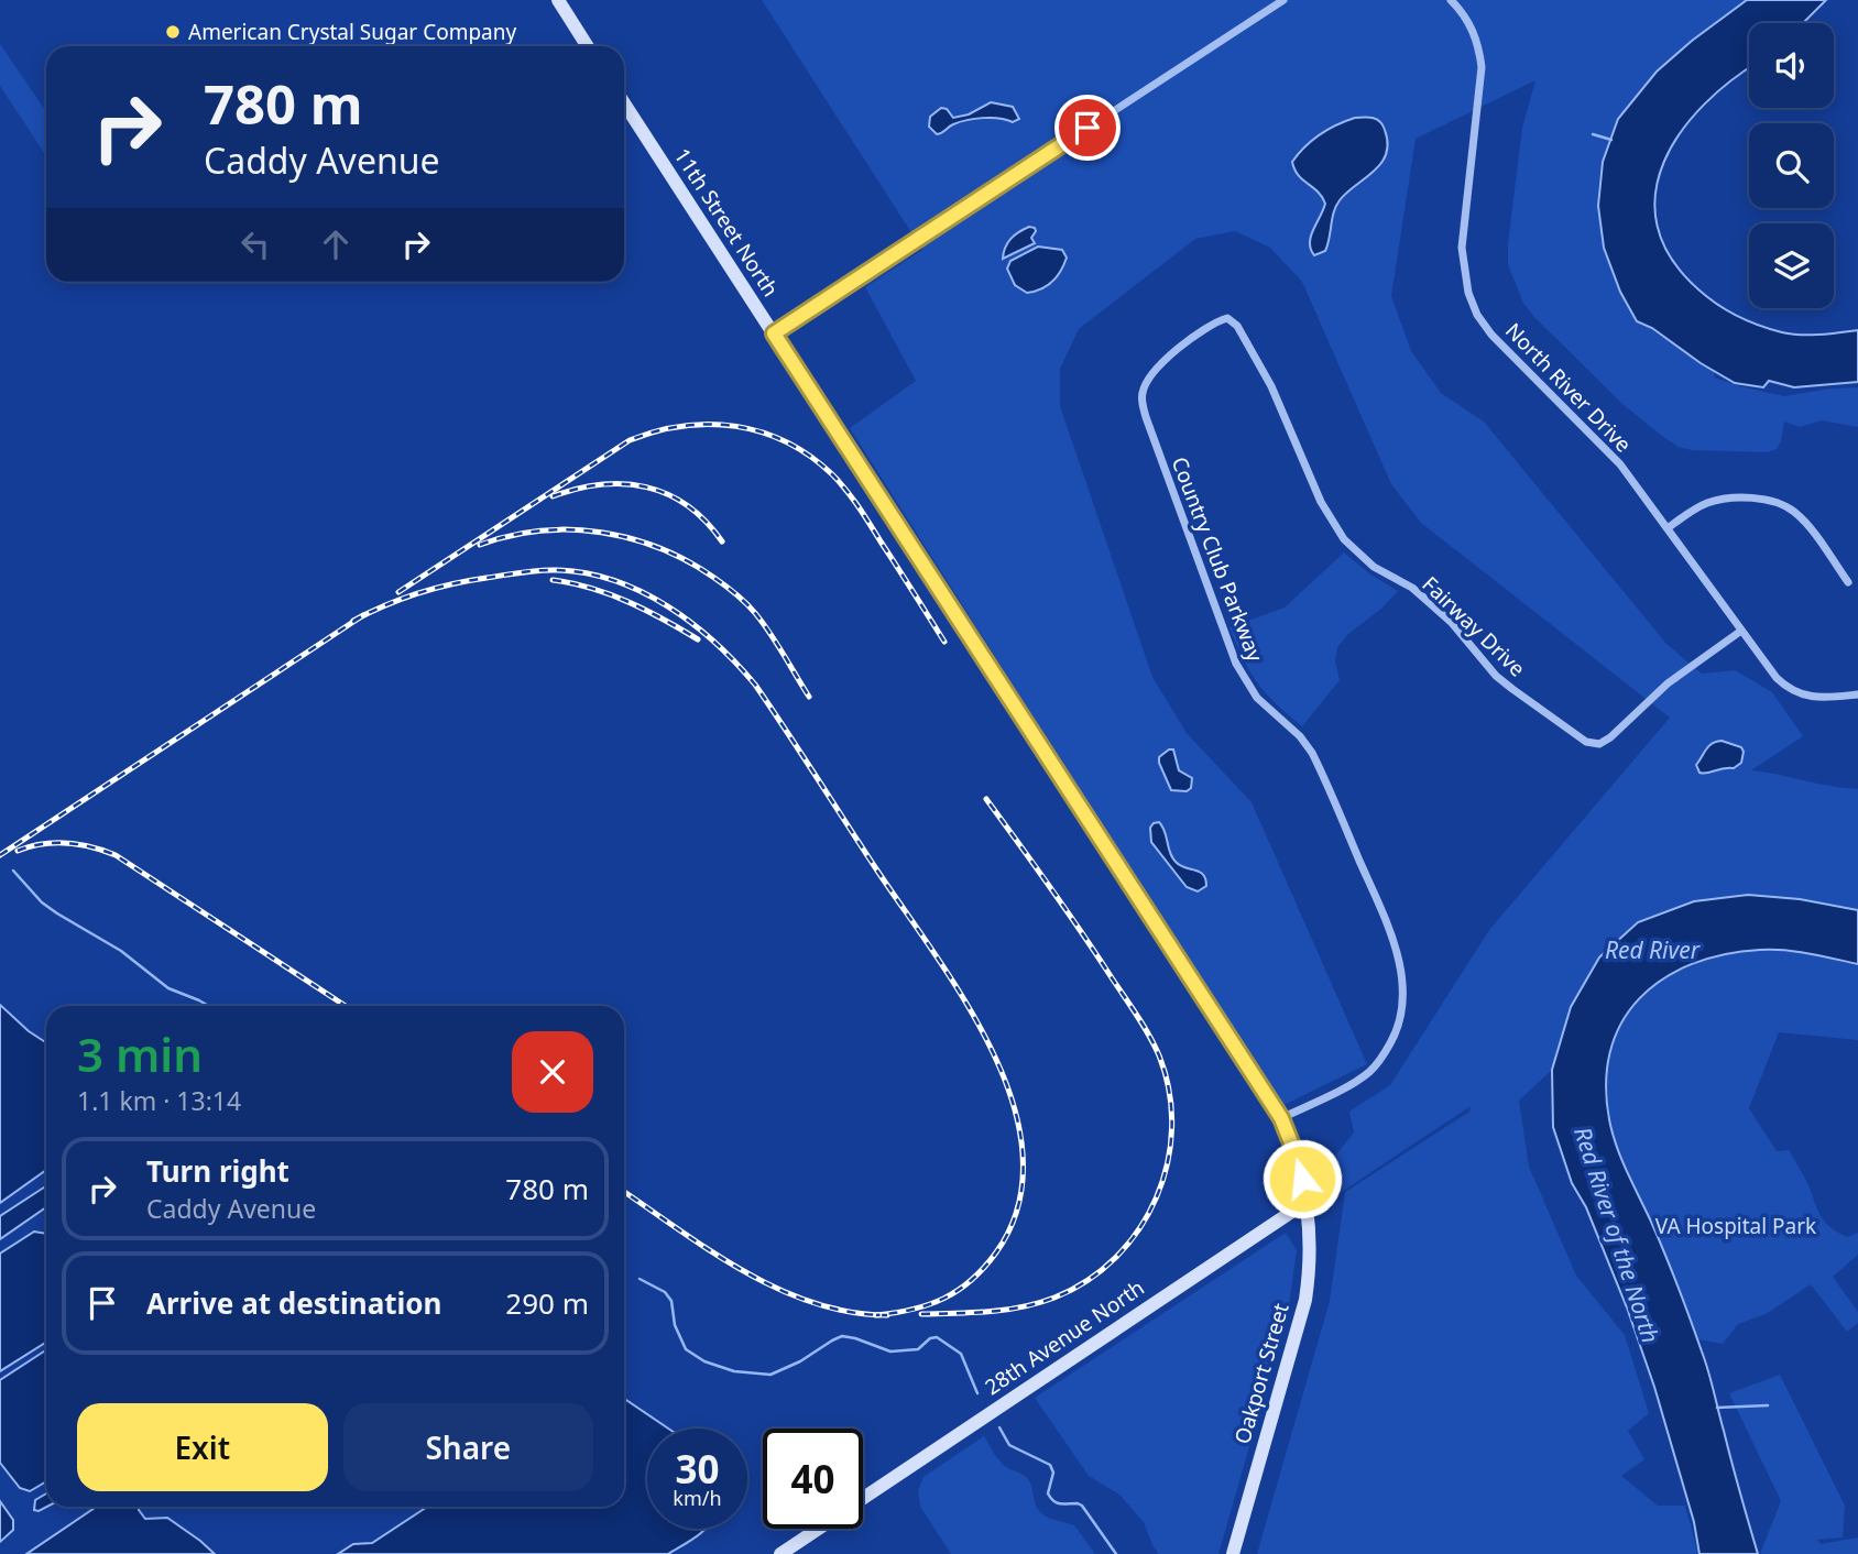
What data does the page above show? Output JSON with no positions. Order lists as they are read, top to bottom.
{
  "streets": {
    "street": [
      "11th Street North",
      "North River Drive",
      "Country Club Parkway",
      "Fairway Drive",
      "28th Avenue North",
      "Oakport Street"
    ]
  },
  "crossings": [
    ["11th Street North", "Country Club Parkway"],
    ["11th Street North", "28th Avenue North"],
    ["11th Street North", "Oakport Street"],
    ["North River Drive", "Fairway Drive"],
    ["Country Club Parkway", "Fairway Drive"],
    ["28th Avenue North", "Oakport Street"]
  ],
  "water": ["Red River", "Red River of the North"],
  "parks": ["VA Hospital Park"],
  "places": ["American Crystal Sugar Company"],
  "page": {
    "turn": ["780 m", "Caddy Avenue"],
    "heading": ["3 min", "1.1 km · 13:14"],
    "list": [
      {
        "name": "Turn right",
        "note": "Caddy Avenue",
        "value": "780 m"
      },
      {
        "name": "Arrive at destination",
        "value": "290 m"
      }
    ],
    "buttons": ["Exit", "Share"],
    "speed": "30 km/h",
    "limit": "40"
  }
}
